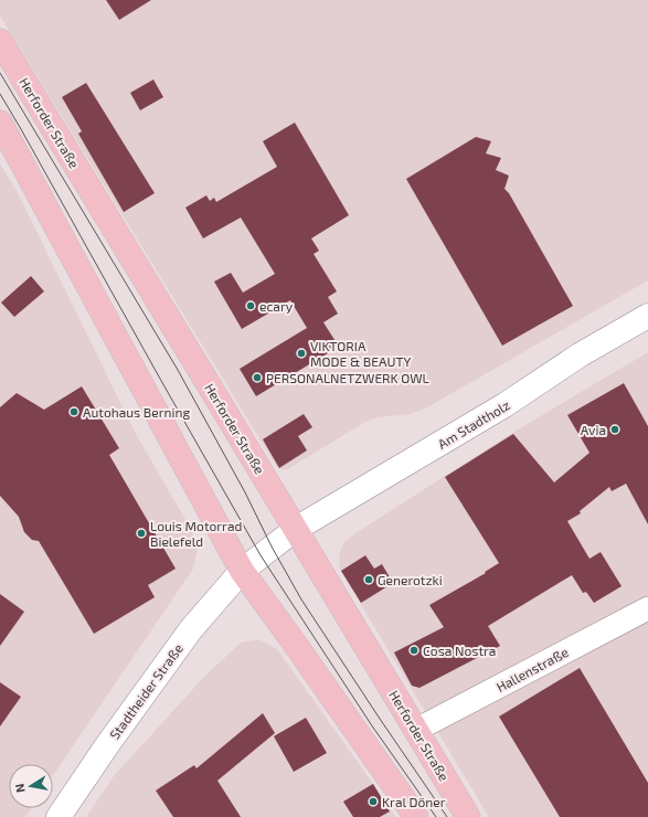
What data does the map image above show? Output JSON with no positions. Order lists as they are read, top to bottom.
{
  "streets": {
    "main road": ["Herforder Straße"],
    "street": ["Am Stadtholz", "Hallenstraße", "Stadtheider Straße"]
  },
  "crossings": [
    ["Herforder Straße", "Am Stadtholz"],
    ["Herforder Straße", "Hallenstraße"],
    ["Am Stadtholz", "Stadtheider Straße"]
  ],
  "places": [
    "ecary",
    "VIKTORIA MODE & BEAUTY",
    "PERSONALNETZWERK OWL",
    "Autohaus Berning",
    "Avia",
    "Louis Motorrad Bielefeld",
    "Generotzki",
    "Cosa Nostra",
    "Kral Döner"
  ],
  "north": "left"
}
